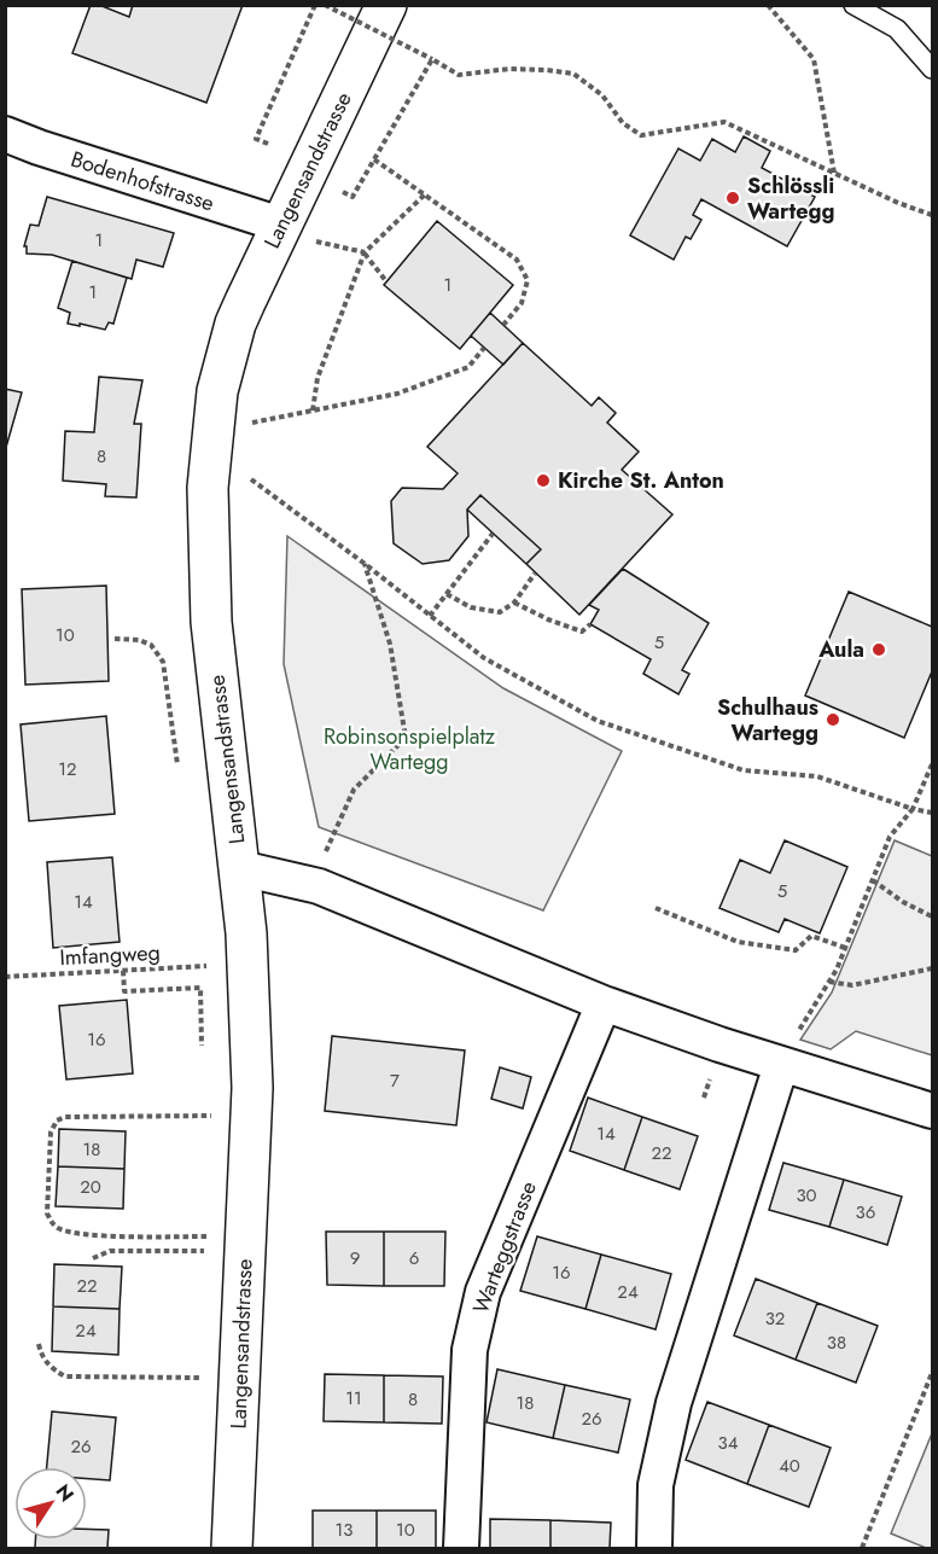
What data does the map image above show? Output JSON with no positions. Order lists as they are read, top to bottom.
{
  "streets": {
    "street": ["Langensandstrasse", "Bodenhofstrasse", "Warteggstrasse"],
    "path": ["Imfangweg"]
  },
  "crossings": [
    ["Langensandstrasse", "Bodenhofstrasse"]
  ],
  "parks": ["Robinsonspielplatz Wartegg"],
  "places": [
    "Schlössli Wartegg",
    "Kirche St. Anton",
    "Aula",
    "Schulhaus Wartegg"
  ],
  "house_numbers": [
    "1",
    "1",
    "1",
    "8",
    "10",
    "5",
    "12",
    "5",
    "14",
    "16",
    "7",
    "14",
    "18",
    "22",
    "20",
    "30",
    "36",
    "9",
    "6",
    "16",
    "22",
    "24",
    "32",
    "24",
    "38",
    "11",
    "8",
    "18",
    "26",
    "34",
    "26",
    "40",
    "13",
    "10"
  ],
  "north": "top right"
}
